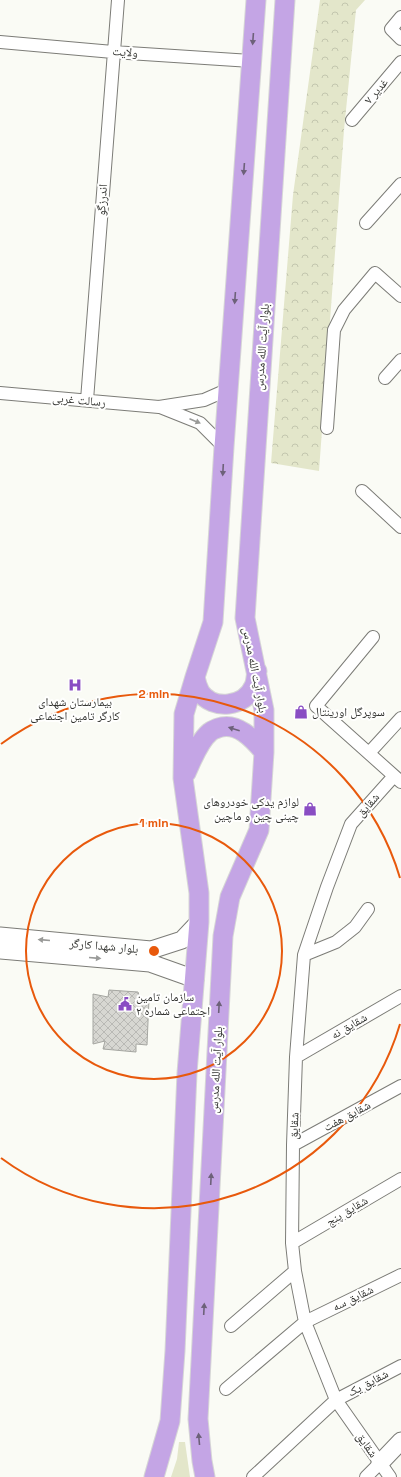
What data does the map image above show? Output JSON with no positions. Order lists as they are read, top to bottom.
{
  "streets": {
    "main road": ["بلوار آیت الله مدرس"],
    "street": [
      "ولایت",
      "غدیر ۷",
      "اندرزگو",
      "رسالت غربی",
      "شقایق",
      "بلوار شهدا کارگر",
      "شقایق نه",
      "شقایق هفت",
      "شقایق پنج",
      "شقایق سه",
      "شقایق یک"
    ]
  },
  "crossings": [
    ["ولایت", "اندرزگو"],
    ["اندرزگو", "رسالت غربی"],
    ["شقایق", "شقایق نه"],
    ["شقایق", "شقایق هفت"],
    ["شقایق", "شقایق پنج"],
    ["شقایق", "شقایق سه"],
    ["شقایق", "شقایق یک"]
  ],
  "places": {
    "hospital": ["بیمارستان شهدای کارگر تامین اجتماعی"],
    "shop": ["سوپرگل اورینتال", "لوازم یدکی خودروهای چینی چین و ماچین"],
    "public building": ["سازمان تامین اجتماعی شماره ۲"]
  },
  "rings": ["2 min", "1 min"]
}
